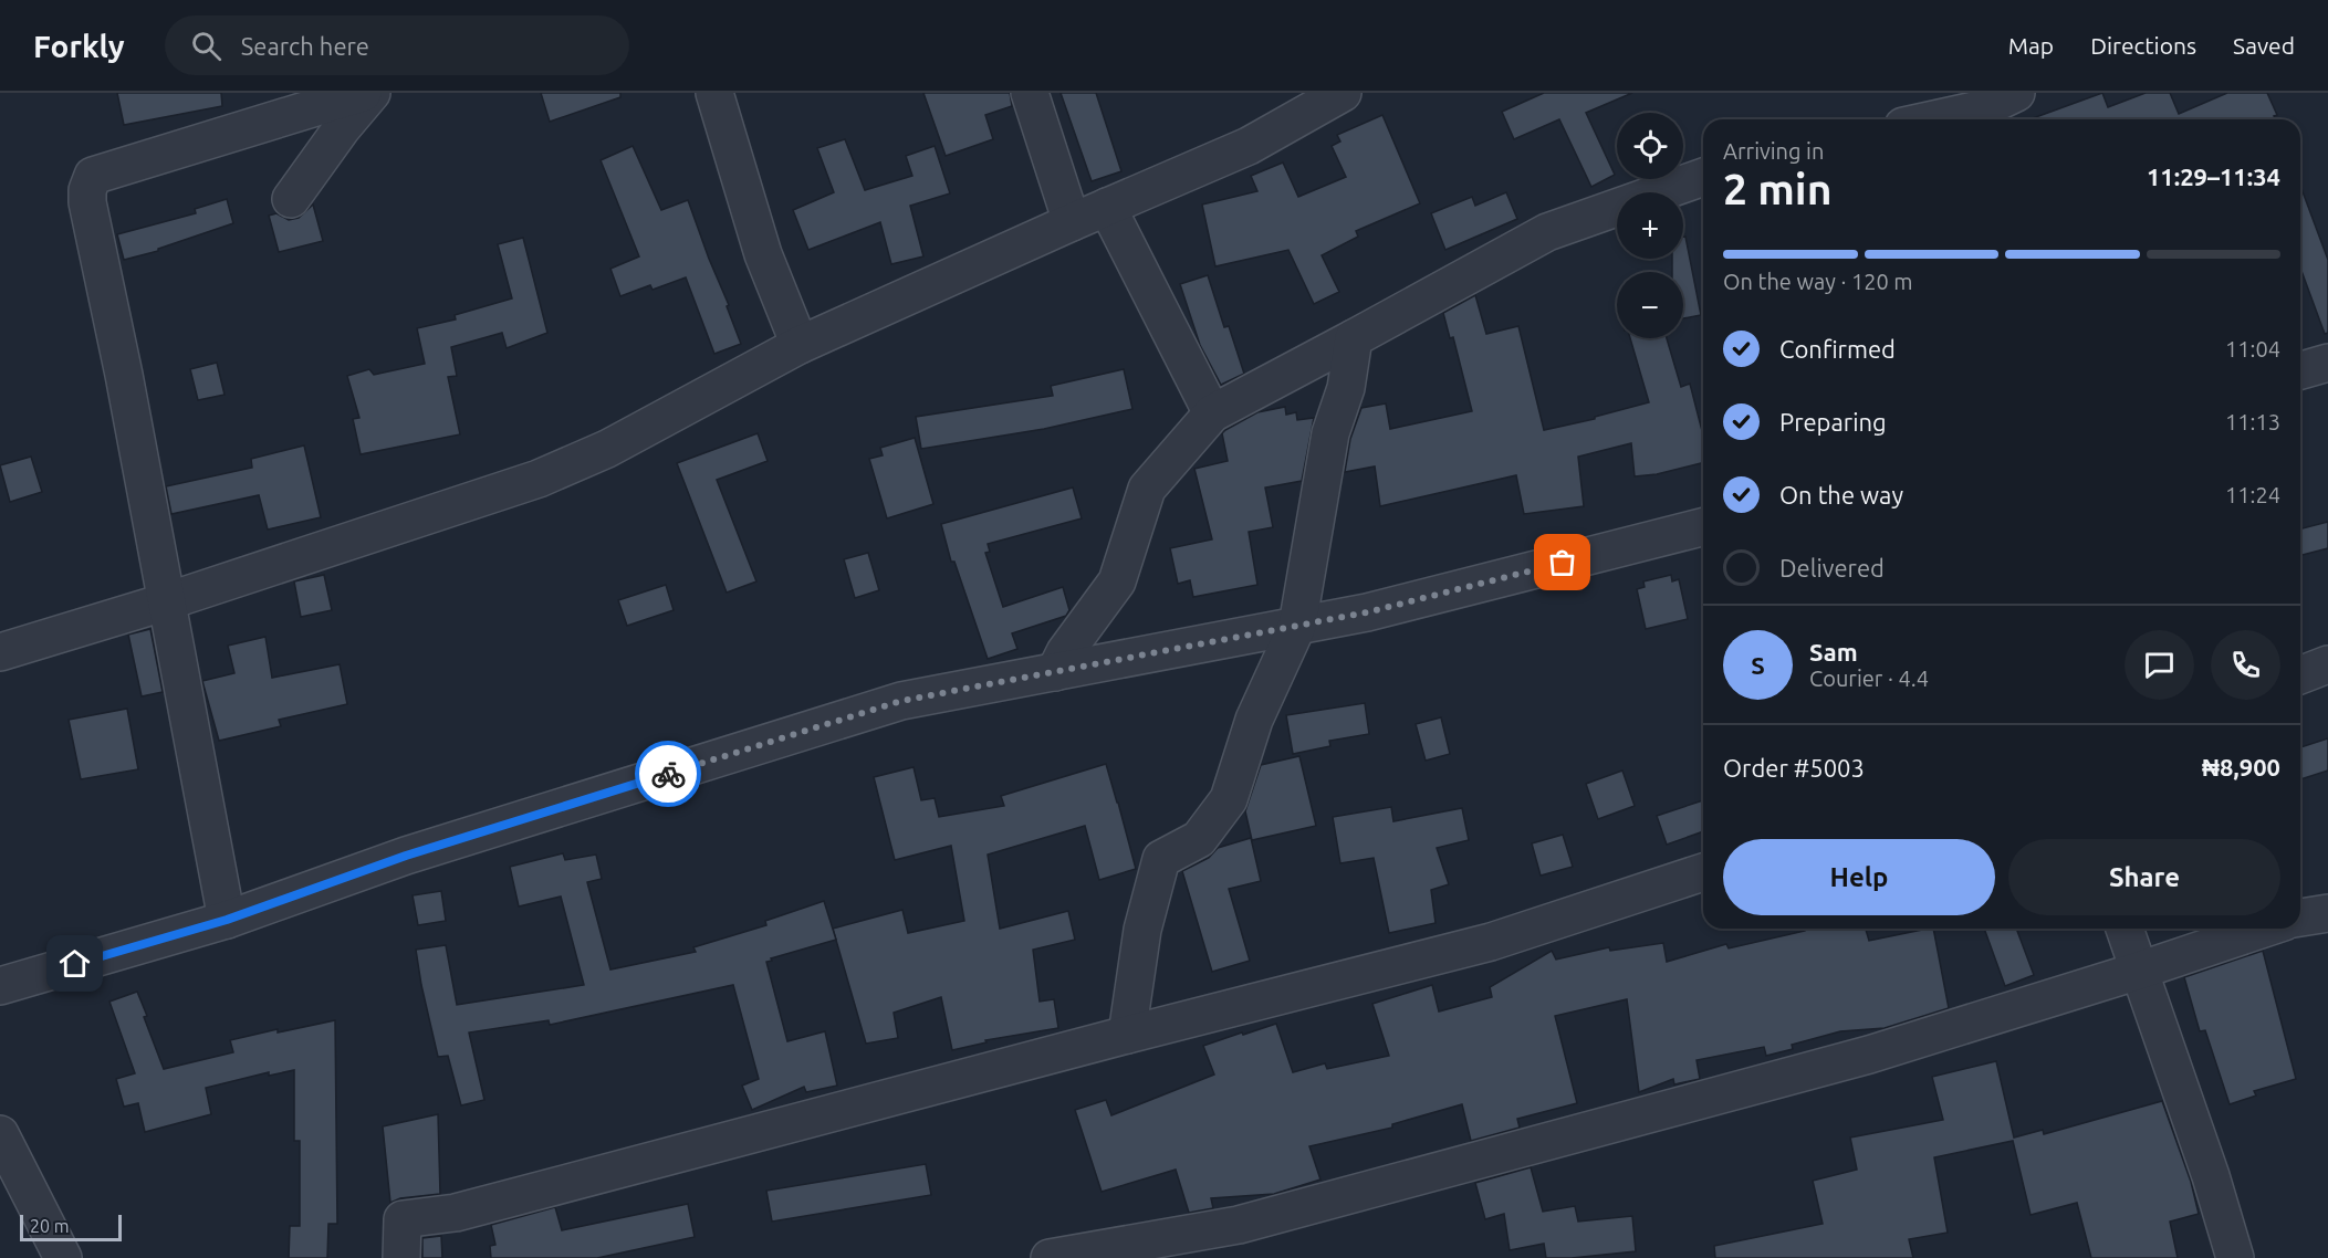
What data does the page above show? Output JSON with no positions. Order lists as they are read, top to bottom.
{
  "scale_bar": "20 m",
  "page": {
    "header": "Forkly",
    "search": "Search here",
    "nav": ["Map", "Directions", "Saved"],
    "map_buttons": ["+", "−"],
    "heading": ["2 min", "Arriving in", "11:29–11:34"],
    "panel": [
      "Sam",
      "Courier · 4.4",
      "Order #5003",
      "₦8,900"
    ],
    "bar": "On the way · 120 m",
    "list": [
      ["Confirmed", "11:04"],
      ["Preparing", "11:13"],
      ["On the way", "11:24"],
      "Delivered"
    ],
    "round": "S",
    "buttons": ["Help", "Share"],
    "scale": "20 m"
  }
}
